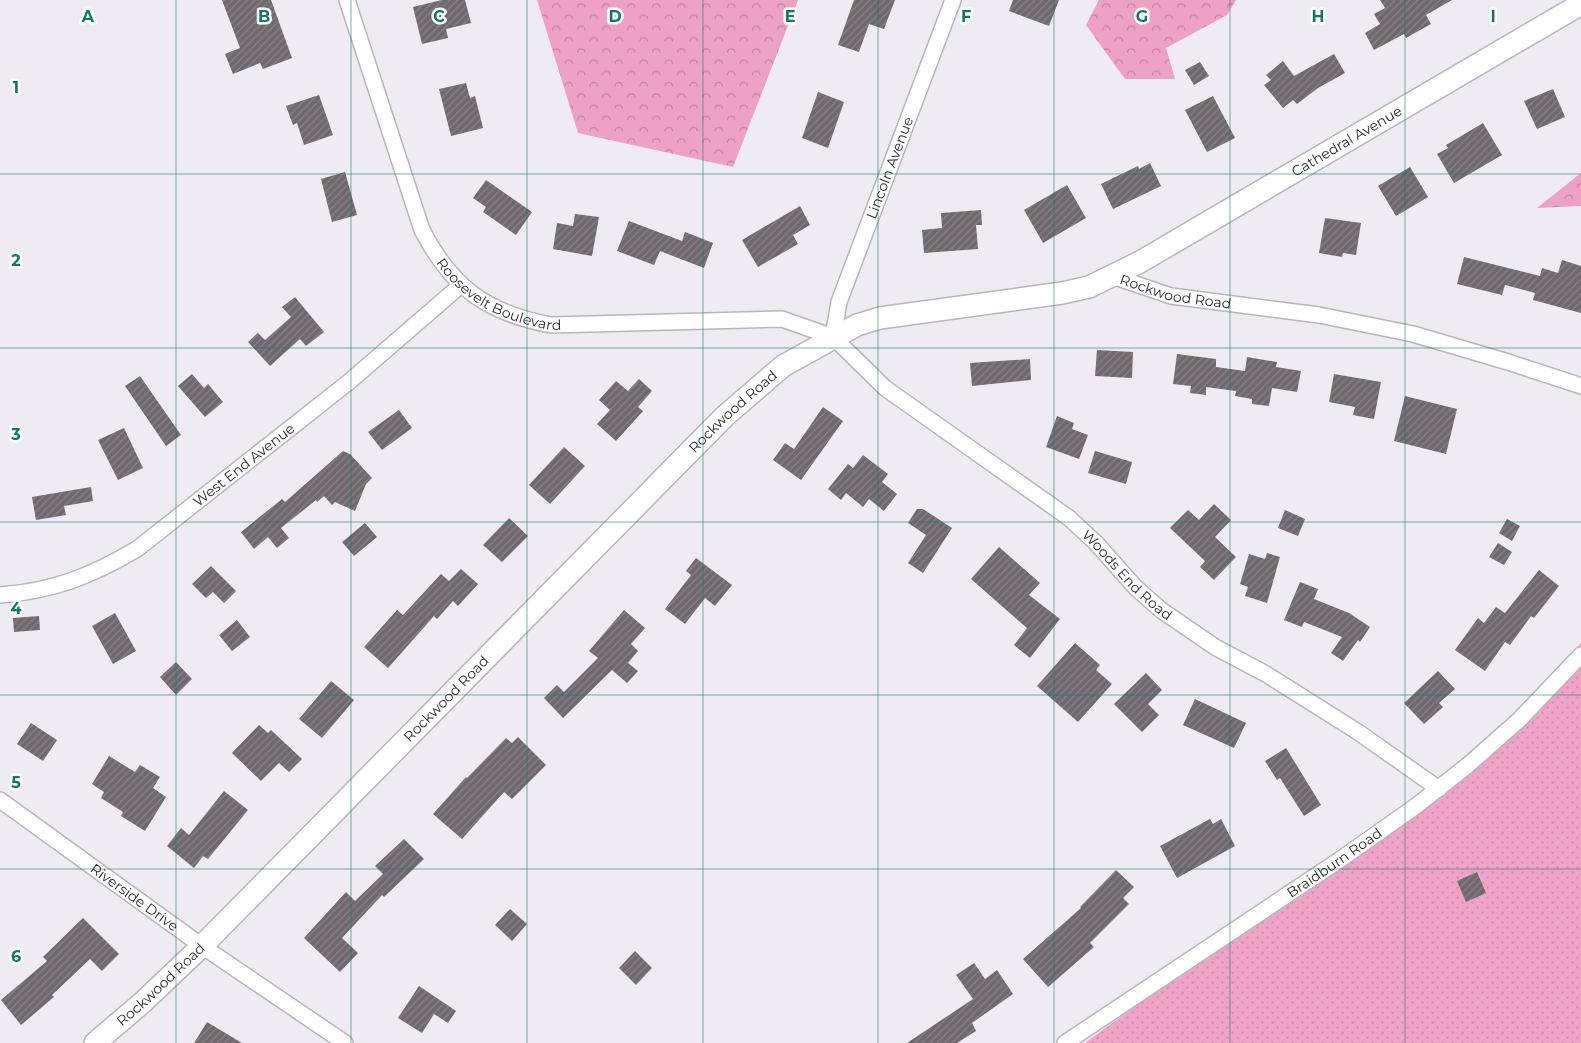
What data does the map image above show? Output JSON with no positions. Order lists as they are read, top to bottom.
{
  "streets": {
    "street": [
      "Cathedral Avenue",
      "Lincoln Avenue",
      "Roosevelt Boulevard",
      "Rockwood Road",
      "West End Avenue",
      "Woods End Road",
      "Braidburn Road",
      "Riverside Drive"
    ]
  },
  "crossings": [
    ["Cathedral Avenue", "Rockwood Road"],
    ["Lincoln Avenue", "Roosevelt Boulevard"],
    ["Lincoln Avenue", "Rockwood Road"],
    ["Lincoln Avenue", "Woods End Road"],
    ["Roosevelt Boulevard", "Rockwood Road"],
    ["Roosevelt Boulevard", "West End Avenue"],
    ["Roosevelt Boulevard", "Woods End Road"],
    ["Rockwood Road", "Woods End Road"],
    ["Rockwood Road", "Riverside Drive"],
    ["Woods End Road", "Braidburn Road"]
  ],
  "grid": {
    "columns": [
      "A",
      "B",
      "C",
      "D",
      "E",
      "F",
      "G",
      "H",
      "I"
    ],
    "rows": [
      "1",
      "2",
      "3",
      "4",
      "5",
      "6"
    ]
  }
}
